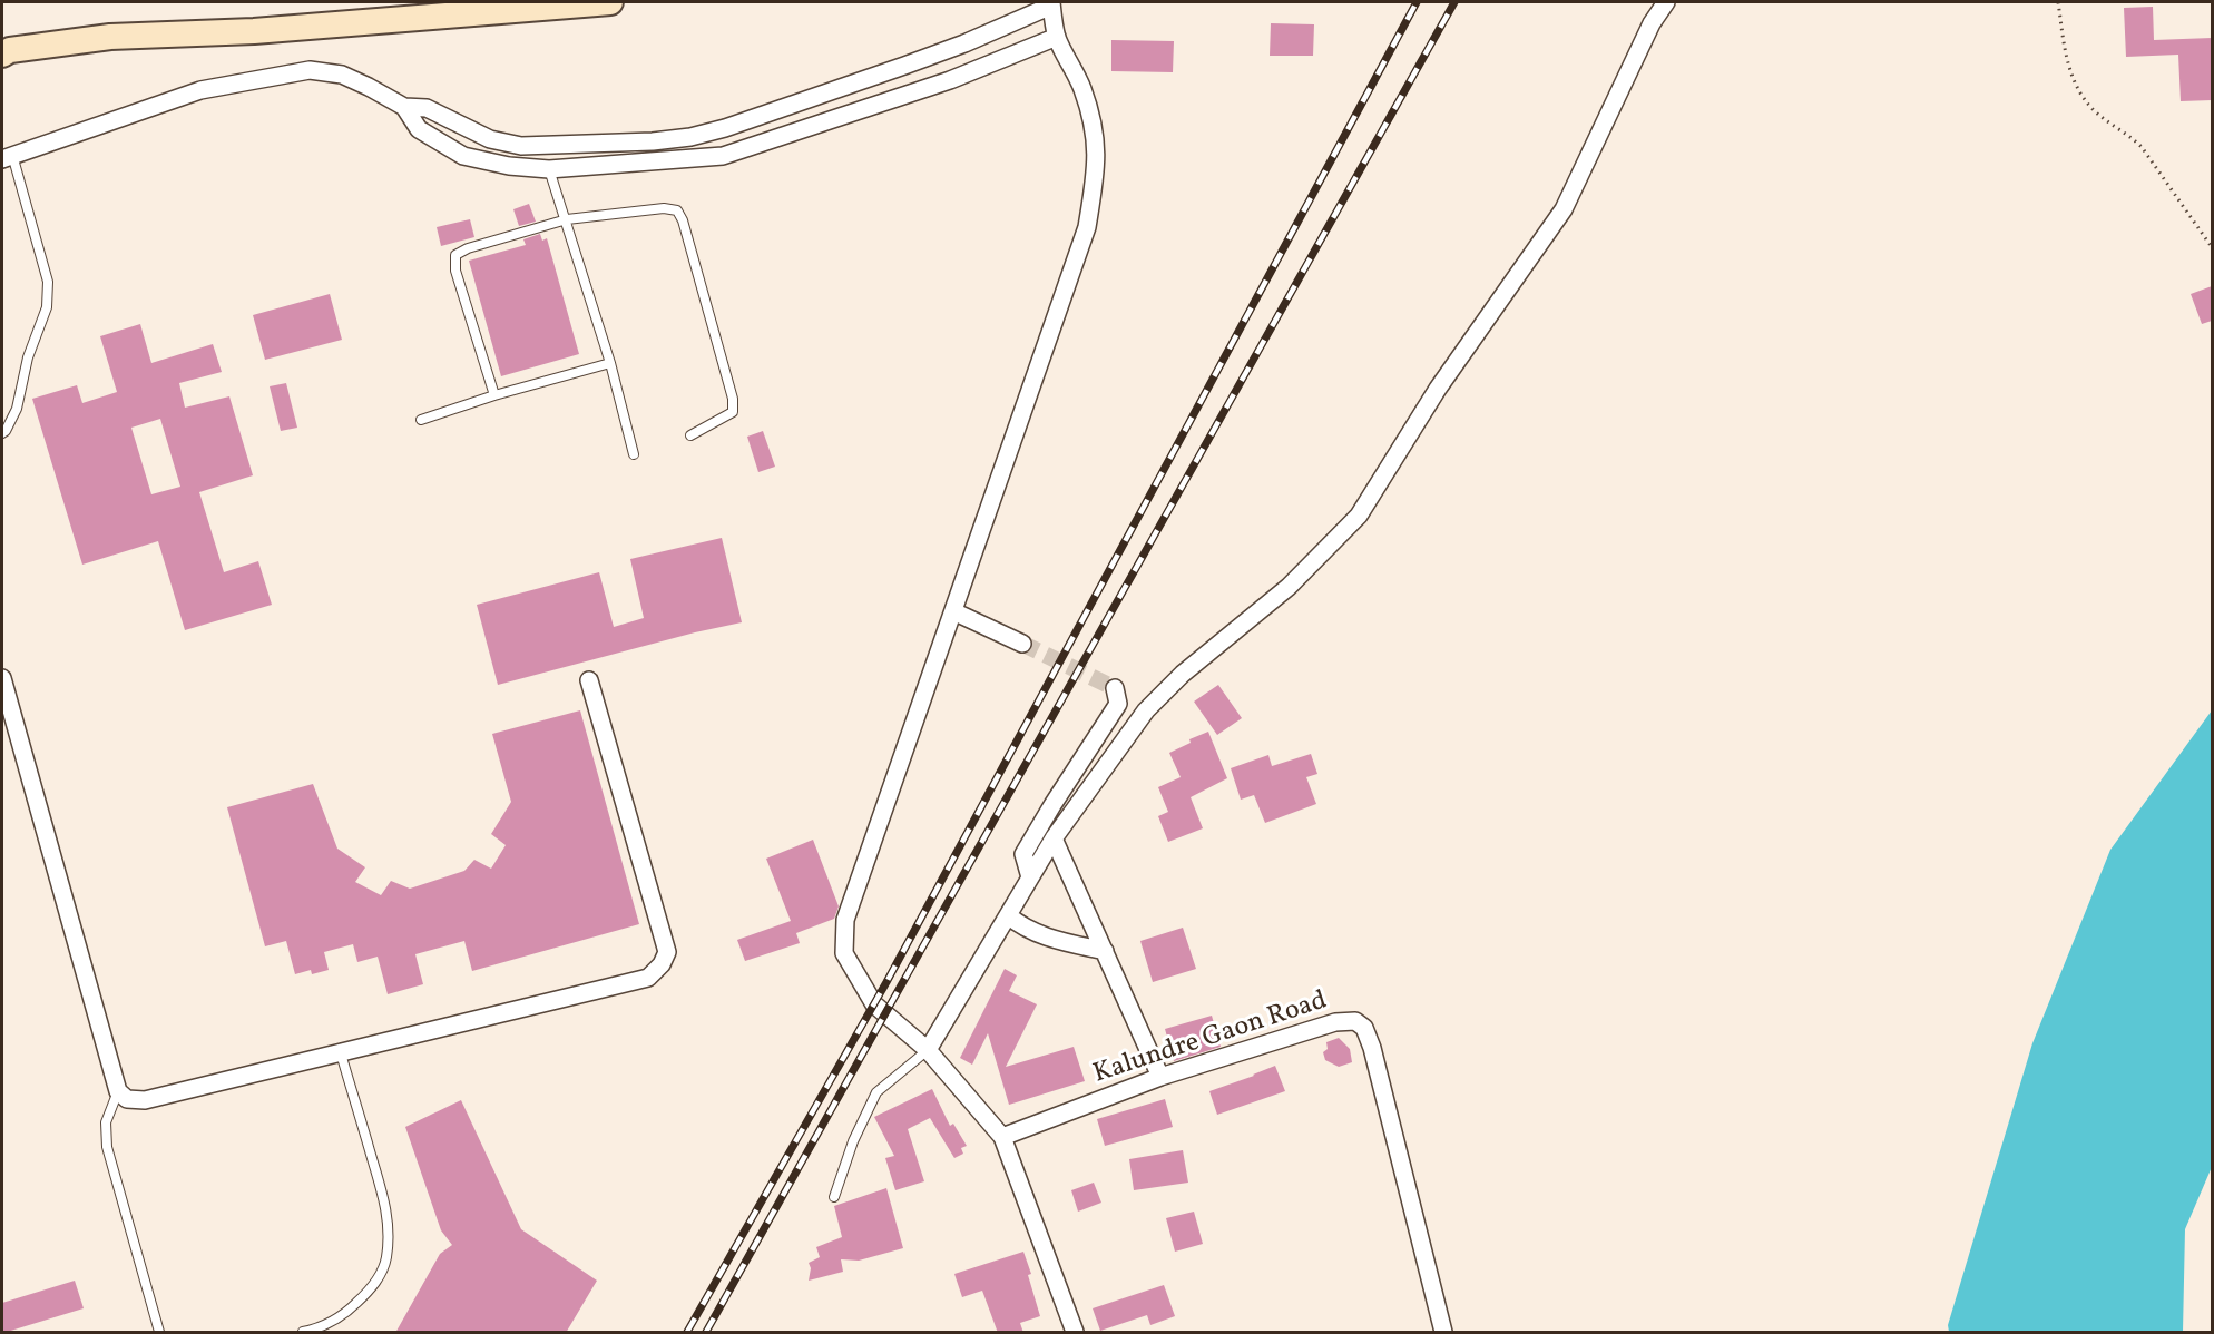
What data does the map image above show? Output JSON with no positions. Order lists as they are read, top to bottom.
{
  "streets": {
    "street": ["Kalundre Gaon Road"]
  }
}
